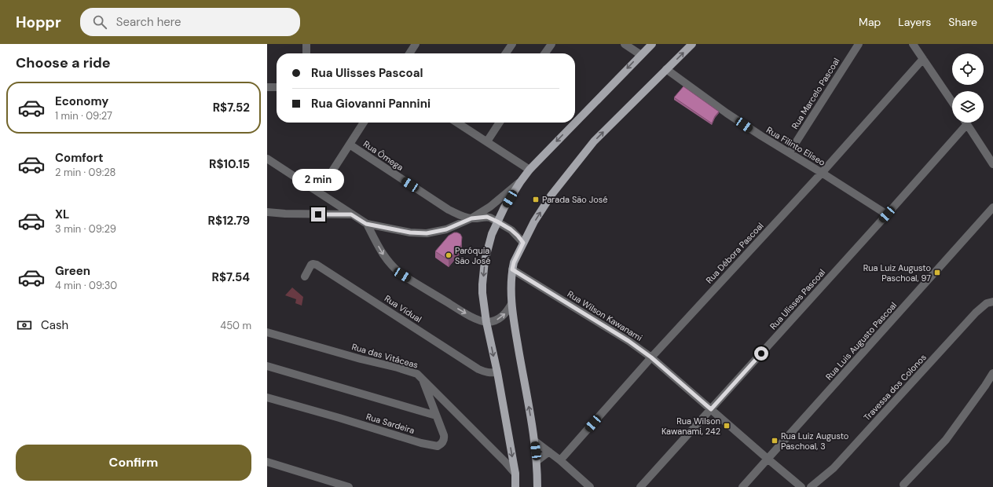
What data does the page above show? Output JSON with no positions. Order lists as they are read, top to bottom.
{
  "streets": {
    "street": [
      "Rua Marcelo Pascoal",
      "Rua Filinto Eliseo",
      "Rua Ômega",
      "Rua Débora Pascoal",
      "Rua Ulisses Pascoal",
      "Rua Vidual",
      "Rua Wilson Kawanami",
      "Rua Luis Augusto Pascoal",
      "Rua das Vitáceas",
      "Travessa dos Colonos",
      "Rua Sardeira"
    ]
  },
  "crossings": [
    ["Rua Marcelo Pascoal", "Rua Filinto Eliseo"],
    ["Rua Filinto Eliseo", "Rua Débora Pascoal"],
    ["Rua Filinto Eliseo", "Rua Ulisses Pascoal"],
    ["Rua Débora Pascoal", "Rua Wilson Kawanami"],
    ["Rua Ulisses Pascoal", "Rua Wilson Kawanami"],
    ["Rua Wilson Kawanami", "Rua Luis Augusto Pascoal"],
    ["Rua das Vitáceas", "Rua Sardeira"]
  ],
  "places": {
    "transit": [
      "Parada São José",
      "Rua Luiz Augusto Paschoal, 97",
      "Rua Wilson Kawanami, 242",
      "Rua Luiz Augusto Paschoal, 3"
    ],
    "other": ["Paróquia São José"]
  },
  "page": {
    "header": "Hoppr",
    "search": "Search here",
    "nav": ["Map", "Layers", "Share"],
    "heading": "Choose a ride",
    "banner": ["Rua Ulisses Pascoal", "Rua Giovanni Pannini"],
    "list": [
      {
        "name": "Economy",
        "note": "1 min · 09:27",
        "value": "R$7.52"
      },
      {
        "name": "Comfort",
        "note": "2 min · 09:28",
        "value": "R$10.15"
      },
      {
        "name": "XL",
        "note": "3 min · 09:29",
        "value": "R$12.79"
      },
      {
        "name": "Green",
        "note": "4 min · 09:30",
        "value": "R$7.54"
      }
    ],
    "bubble": "2 min",
    "pay": ["Cash", "450 m"],
    "buttons": "Confirm"
  }
}
